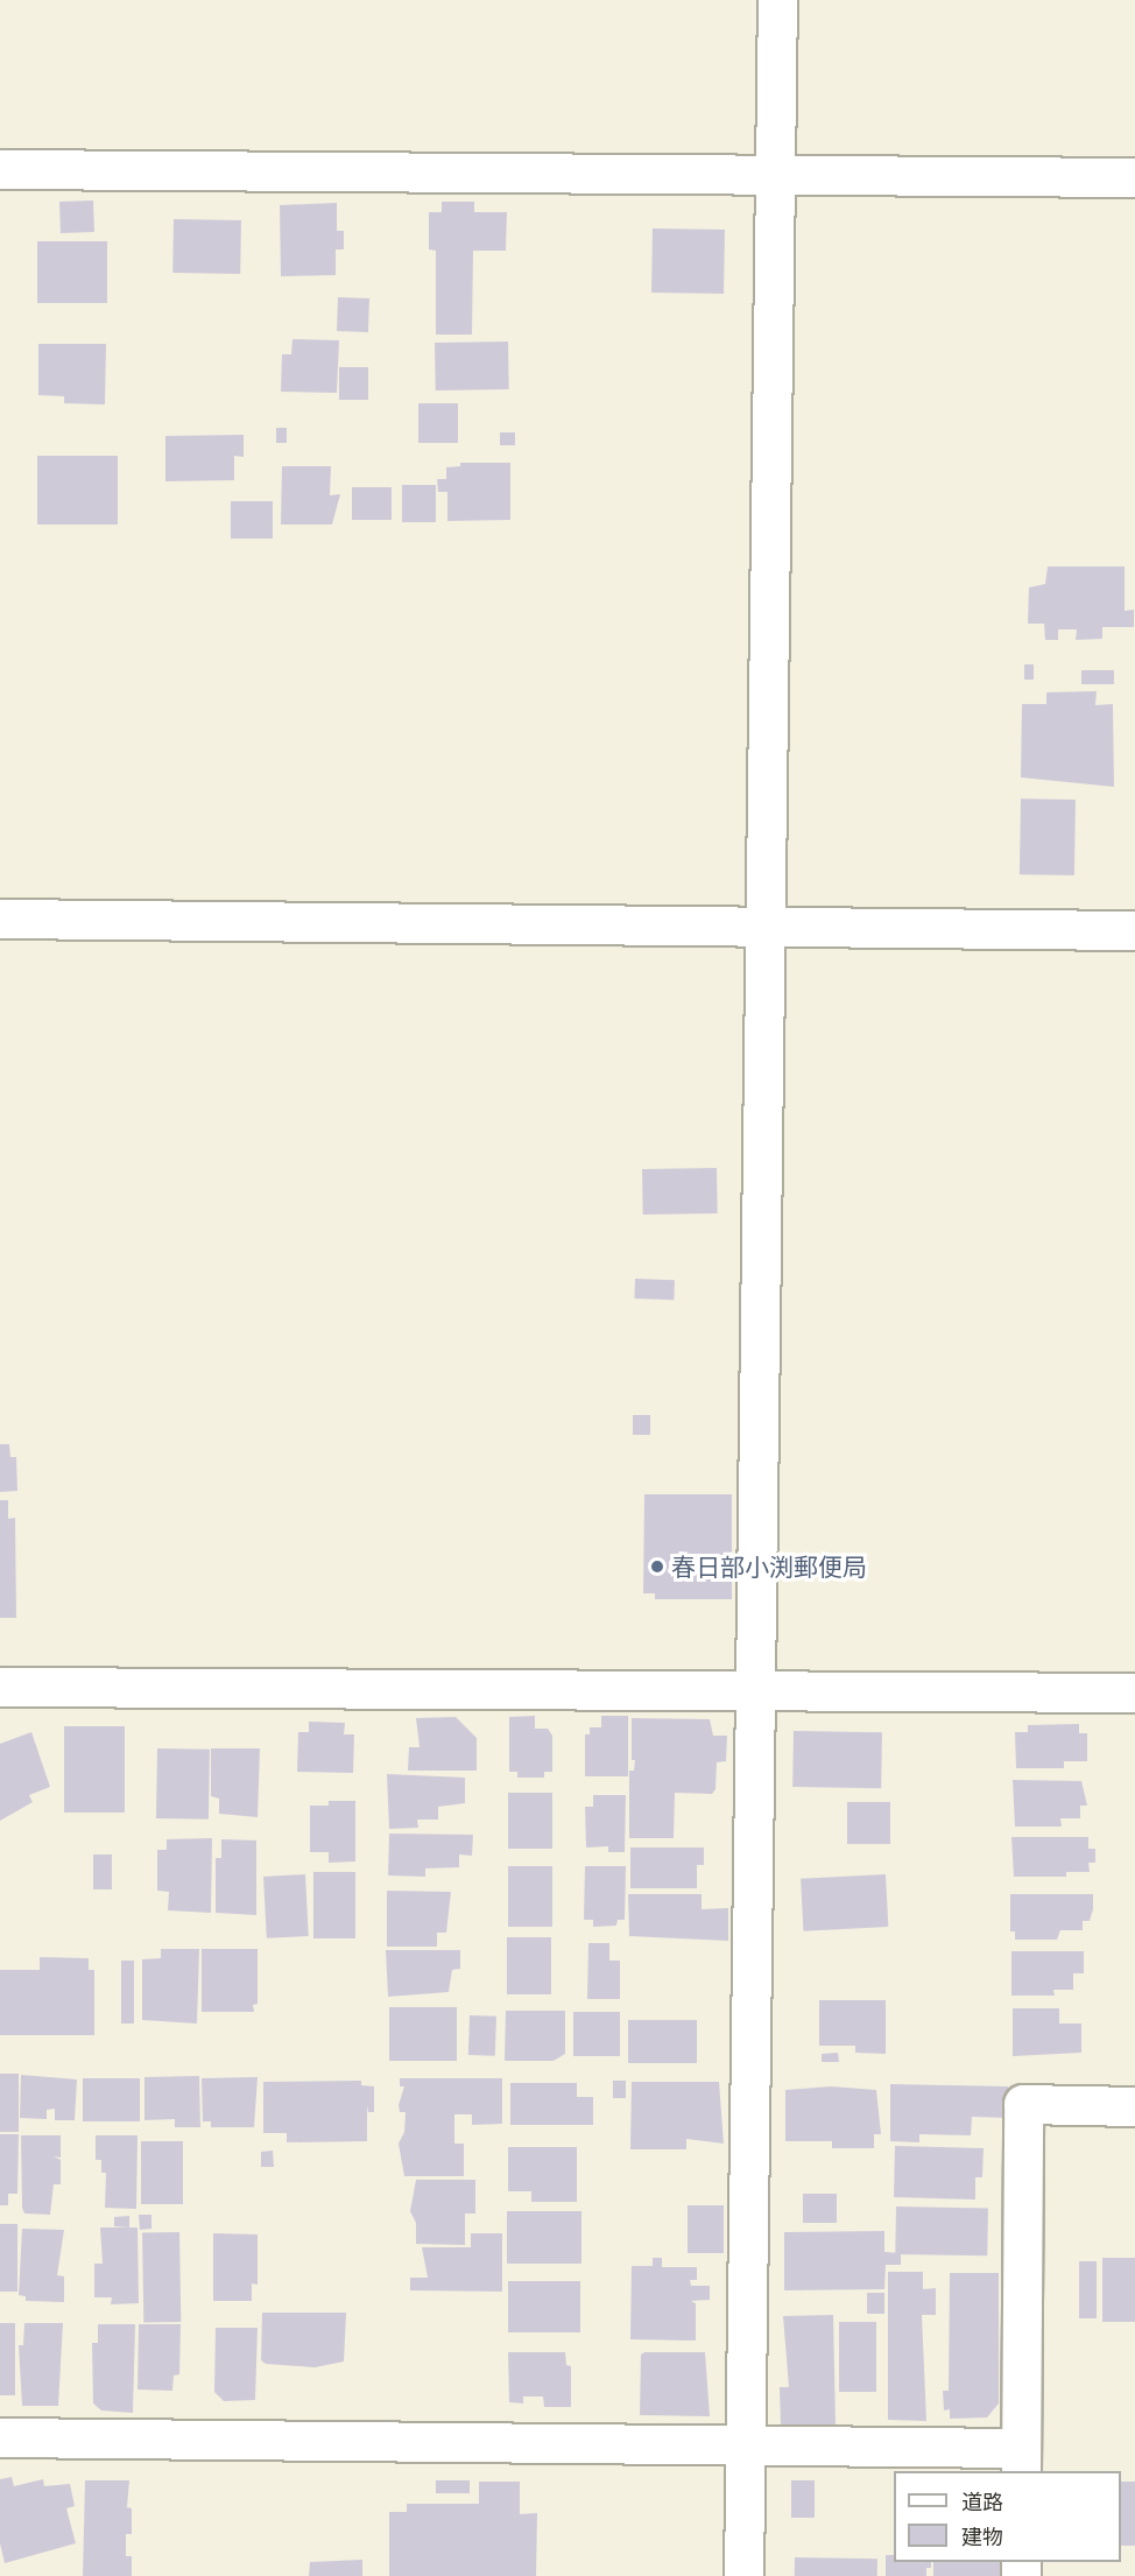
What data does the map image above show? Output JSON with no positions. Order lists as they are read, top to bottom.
{
  "places": ["春日部小渕郵便局"],
  "legend": ["道路", "建物"]
}
